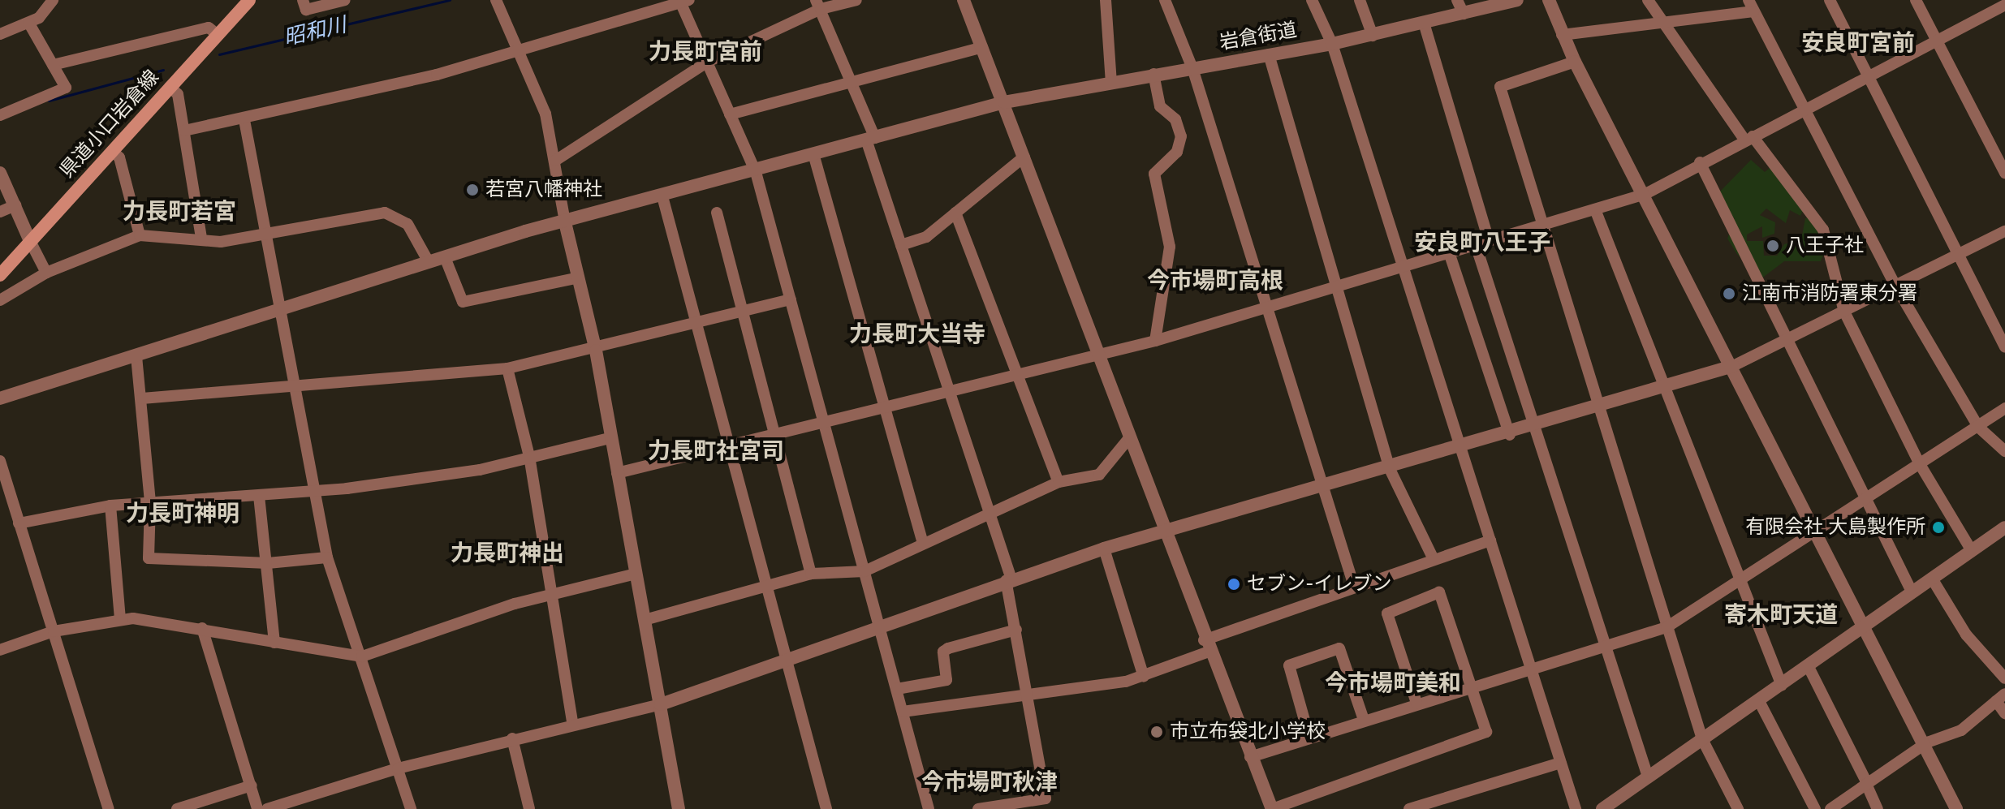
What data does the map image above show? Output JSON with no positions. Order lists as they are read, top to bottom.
{
  "streets": {
    "main road": ["県道小口岩倉線"],
    "street": ["岩倉街道"]
  },
  "districts": [
    "安良町宮前",
    "力長町宮前",
    "力長町若宮",
    "安良町八王子",
    "今市場町高根",
    "力長町大当寺",
    "力長町社宮司",
    "力長町神明",
    "力長町神出",
    "寄木町天道",
    "今市場町美和",
    "今市場町秋津"
  ],
  "water": ["昭和川"],
  "places": [
    "若宮八幡神社",
    "八王子社",
    "江南市消防署東分署",
    "有限会社 大島製作所",
    "セブン-イレブン",
    "市立布袋北小学校"
  ]
}
